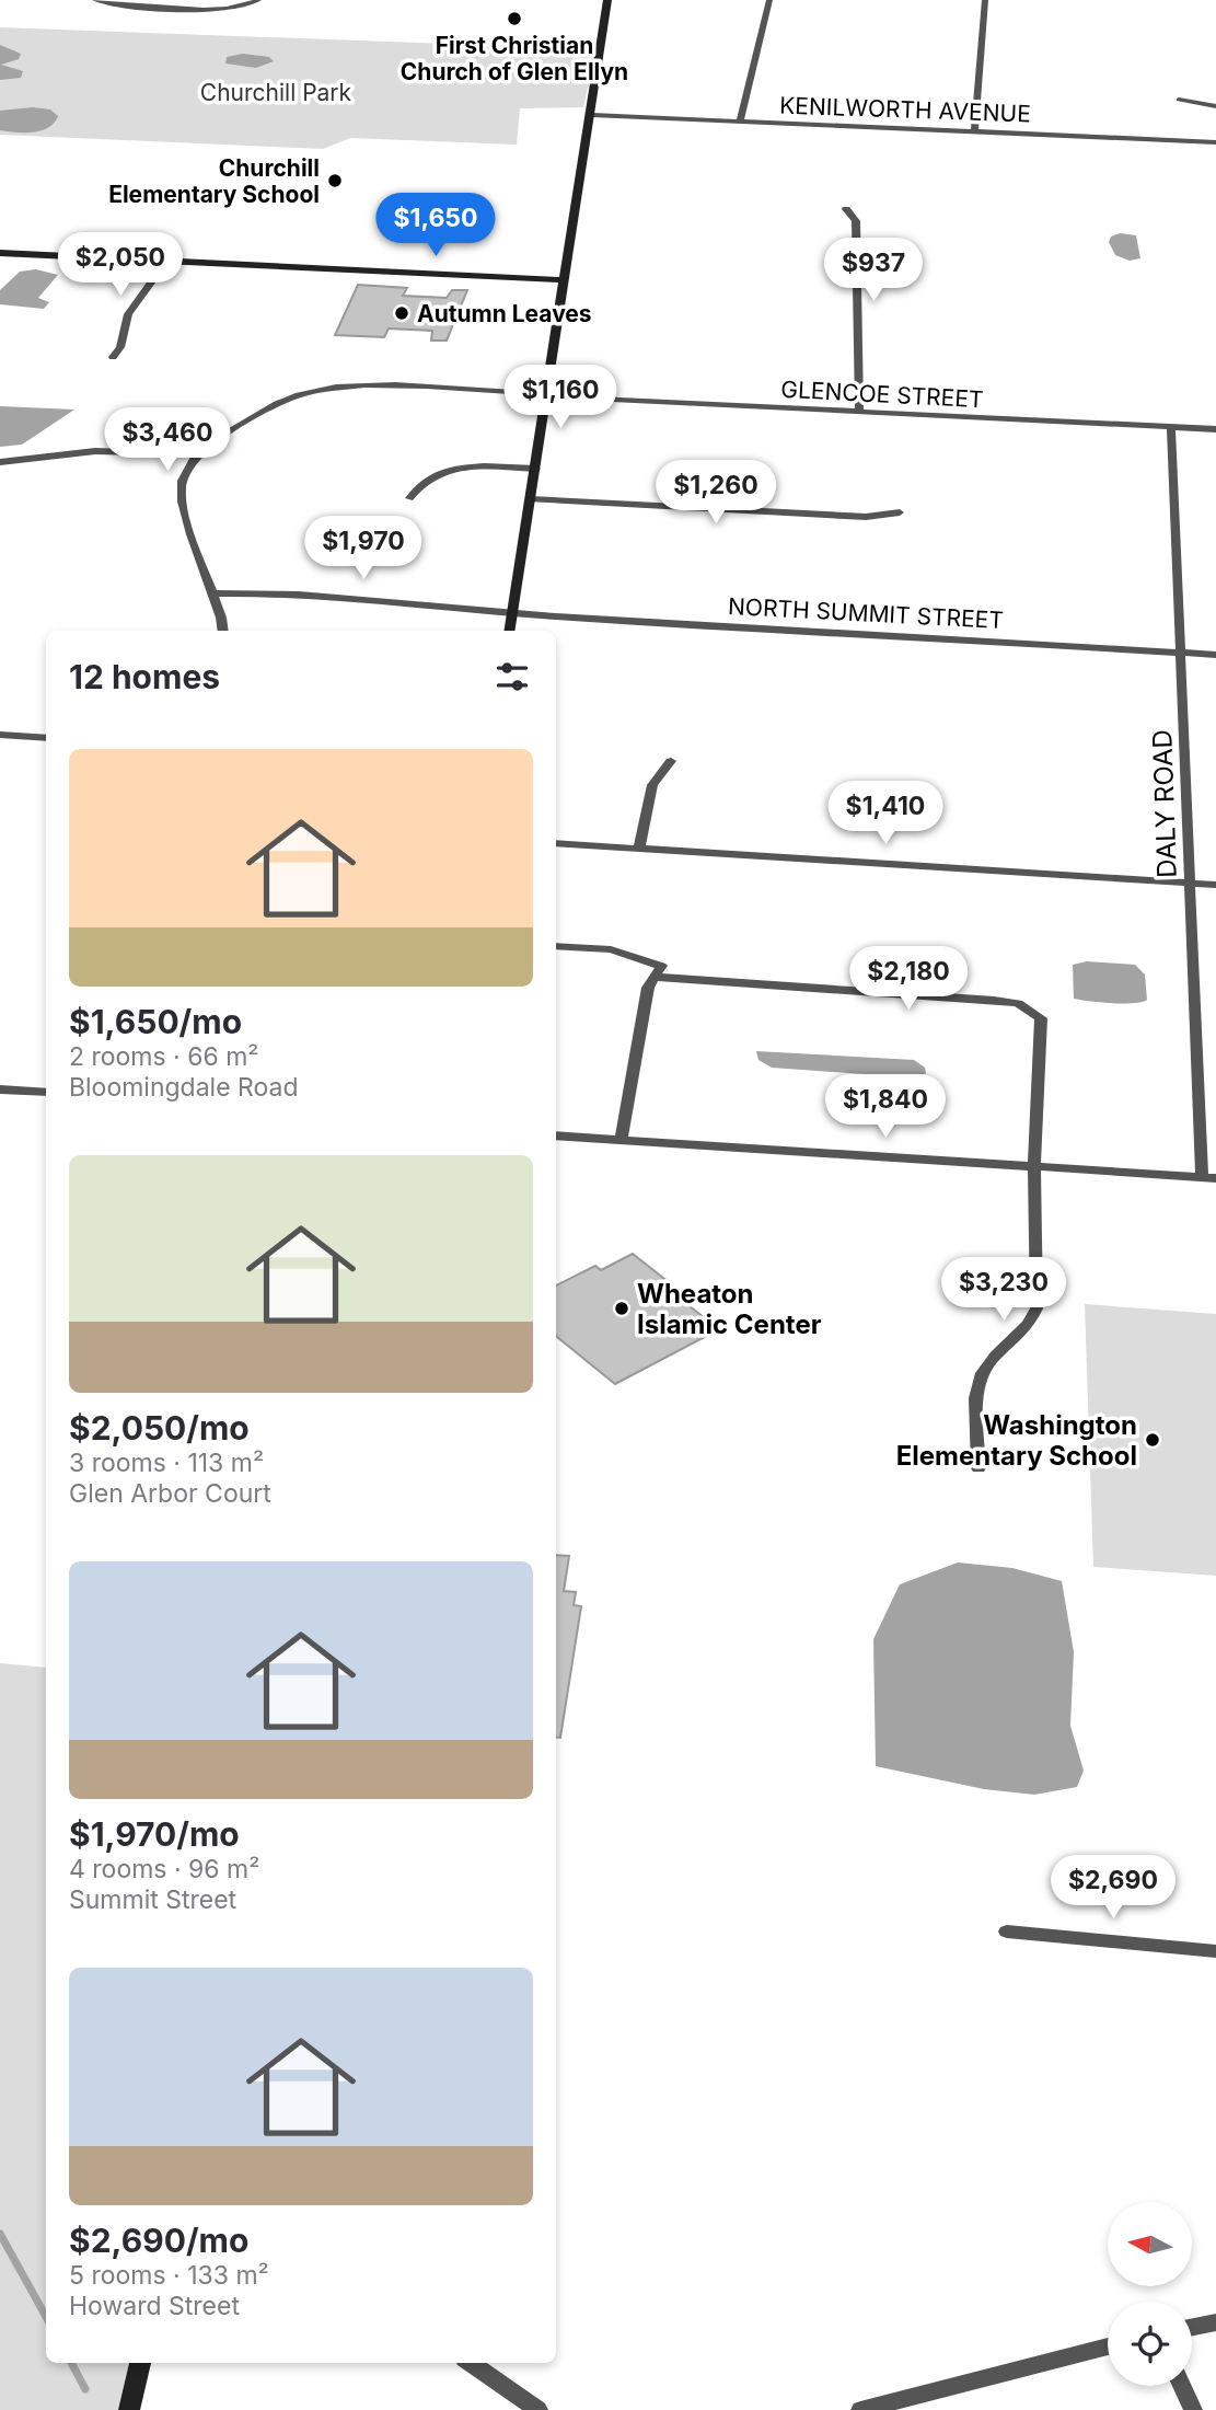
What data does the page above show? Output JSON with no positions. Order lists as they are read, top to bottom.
{
  "streets": {
    "street": [
      "KENILWORTH AVENUE",
      "GLENCOE STREET",
      "NORTH SUMMIT STREET",
      "DALY ROAD"
    ]
  },
  "crossings": [
    ["GLENCOE STREET", "DALY ROAD"],
    ["NORTH SUMMIT STREET", "DALY ROAD"]
  ],
  "parks": ["Churchill Park"],
  "places": [
    "First Christian Church of Glen Ellyn",
    "Churchill Elementary School",
    "Autumn Leaves",
    "Wheaton Islamic Center",
    "Washington Elementary School"
  ],
  "north": "left",
  "page": {
    "price": [
      "$1,650",
      "$2,050",
      "$937",
      "$1,160",
      "$3,460",
      "$1,260",
      "$1,970",
      "$1,410",
      "$2,180",
      "$1,840",
      "$3,230",
      "$2,690"
    ],
    "heading": "12 homes",
    "list": [
      {
        "name": "$1,650/mo",
        "note": "2 rooms · 66 m² · Bloomingdale Road"
      },
      {
        "name": "$2,050/mo",
        "note": "3 rooms · 113 m² · Glen Arbor Court"
      },
      {
        "name": "$1,970/mo",
        "note": "4 rooms · 96 m² · Summit Street"
      },
      {
        "name": "$2,690/mo",
        "note": "5 rooms · 133 m² · Howard Street"
      }
    ]
  }
}
